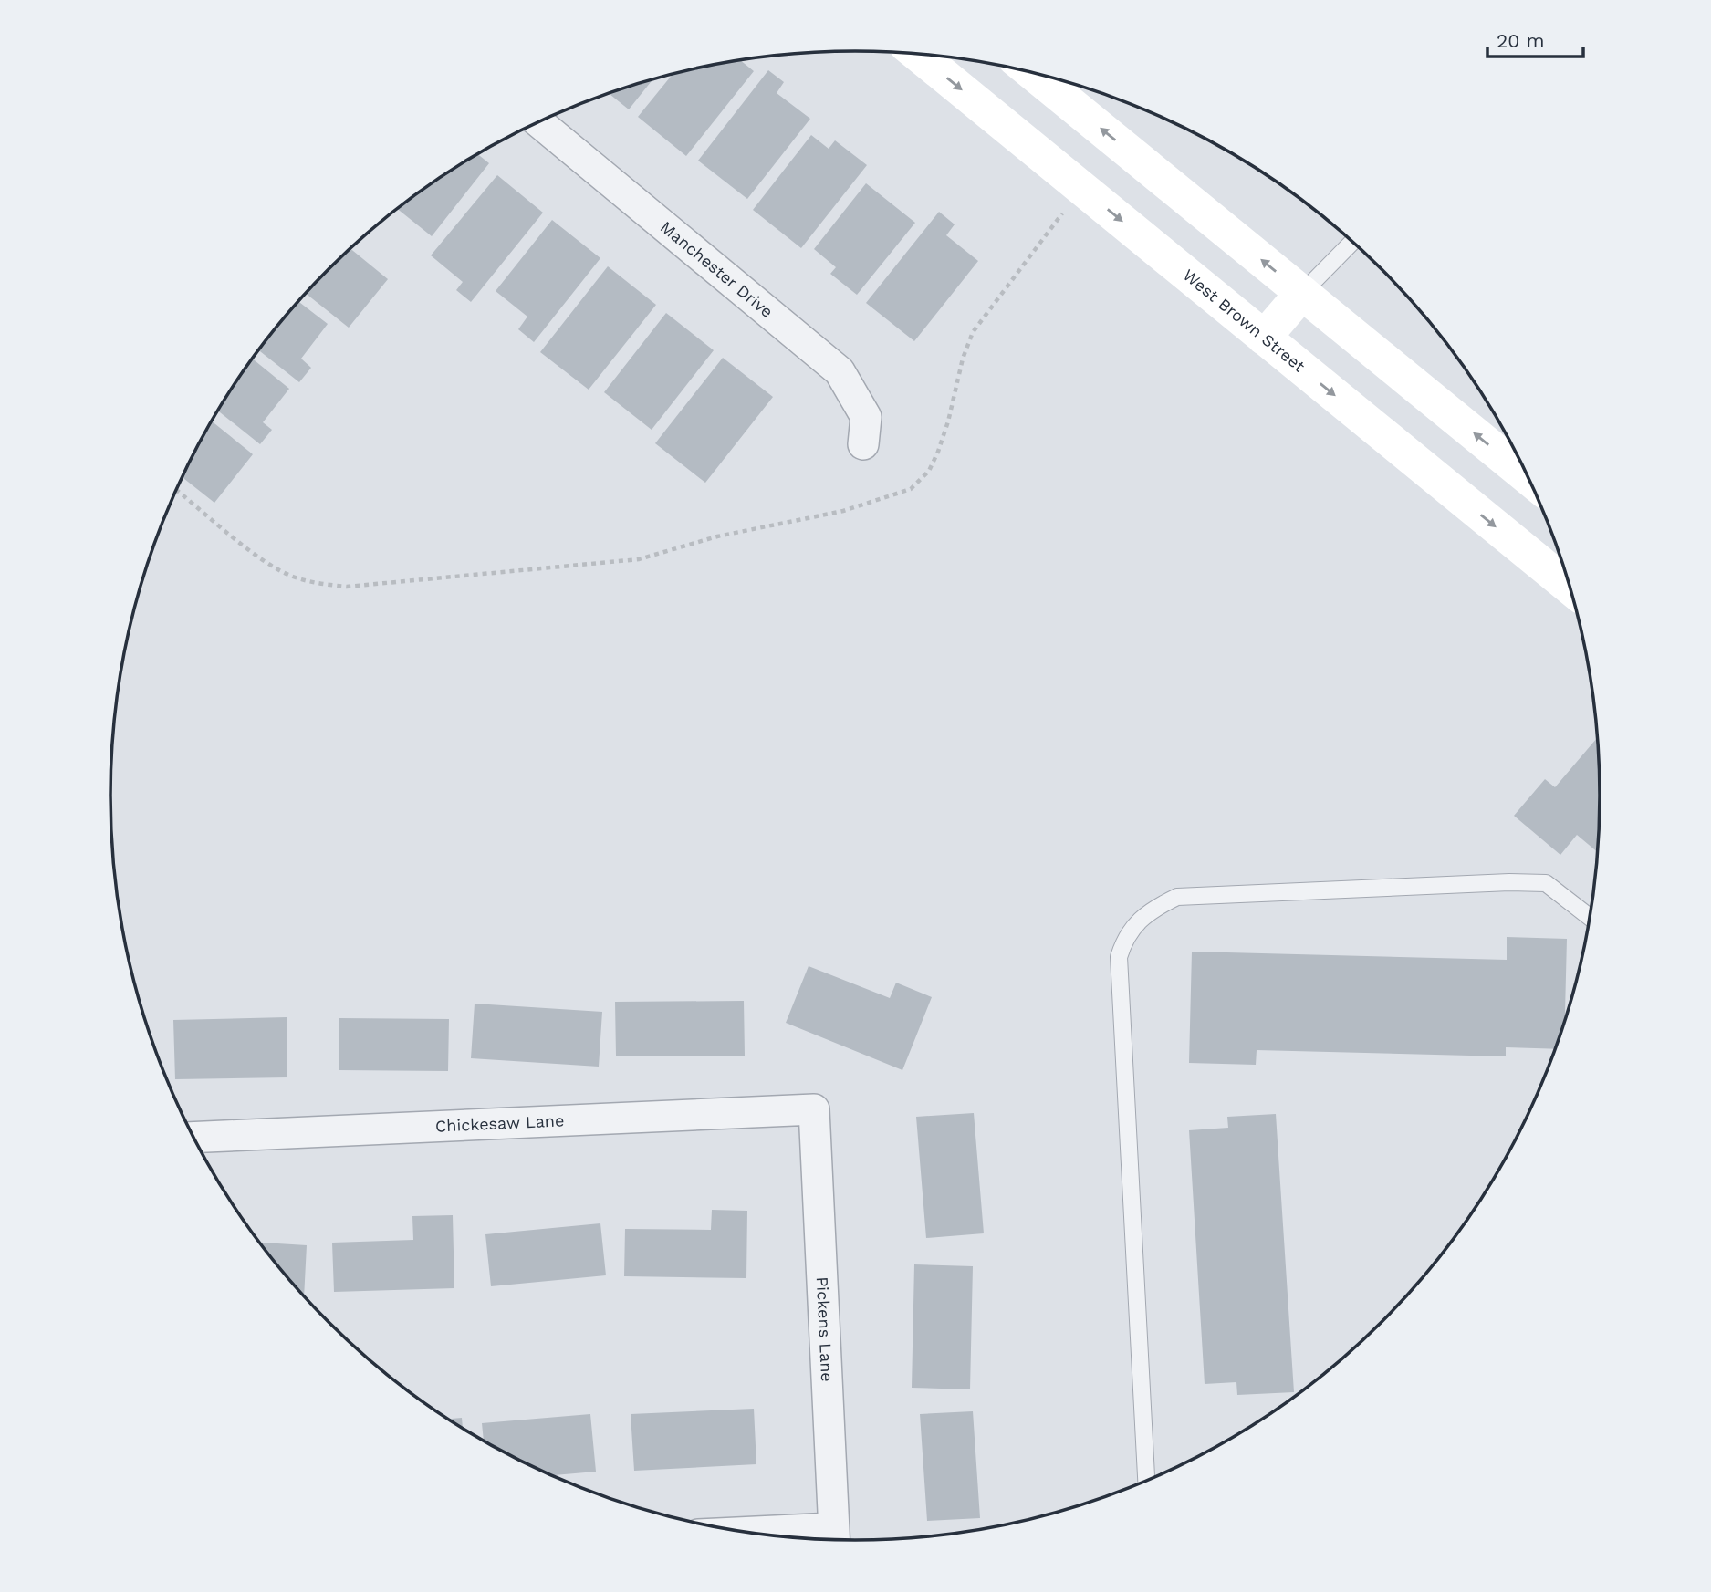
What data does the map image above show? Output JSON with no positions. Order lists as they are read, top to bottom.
{
  "streets": {
    "main road": ["West Brown Street"],
    "street": ["Manchester Drive", "Chickesaw Lane", "Pickens Lane"]
  },
  "crossings": [
    ["Chickesaw Lane", "Pickens Lane"]
  ],
  "scale_bar": "20 m"
}
